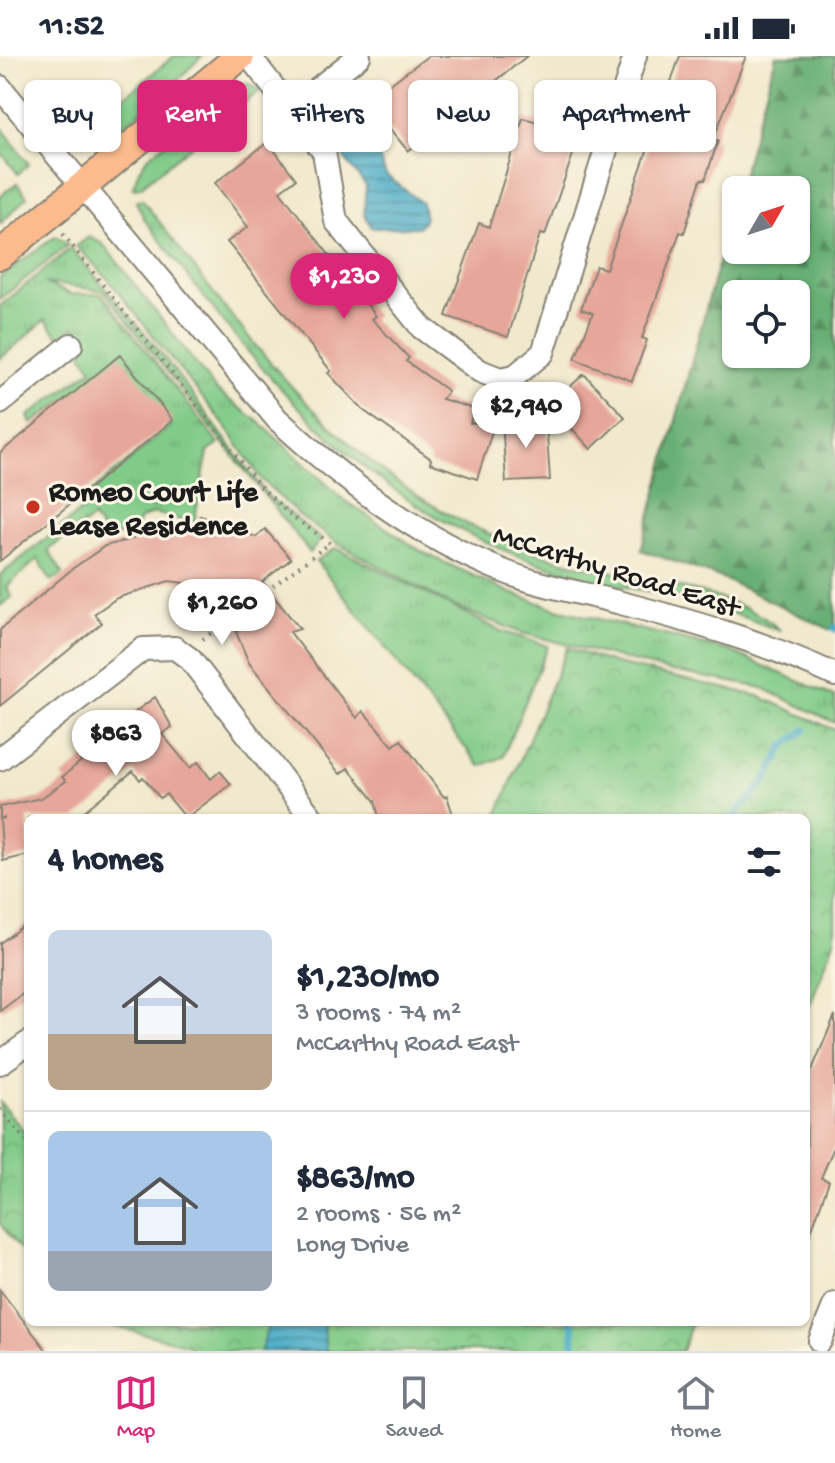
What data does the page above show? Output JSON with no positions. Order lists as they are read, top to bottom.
{
  "streets": {
    "street": ["McCarthy Road East"]
  },
  "places": ["Romeo Court Life Lease Residence"],
  "north": "top right",
  "page": {
    "status": "11:52",
    "chip": [
      "Buy",
      "Rent",
      "Filters",
      "New",
      "Apartment"
    ],
    "price": [
      "$1,230",
      "$2,940",
      "$1,260",
      "$863"
    ],
    "heading": "4 homes",
    "list": [
      {
        "name": "$1,230/mo",
        "note": "3 rooms · 74 m² · McCarthy Road East"
      },
      {
        "name": "$863/mo",
        "note": "2 rooms · 56 m² · Long Drive"
      }
    ],
    "tabs": ["Map", "Saved", "Home"]
  }
}
